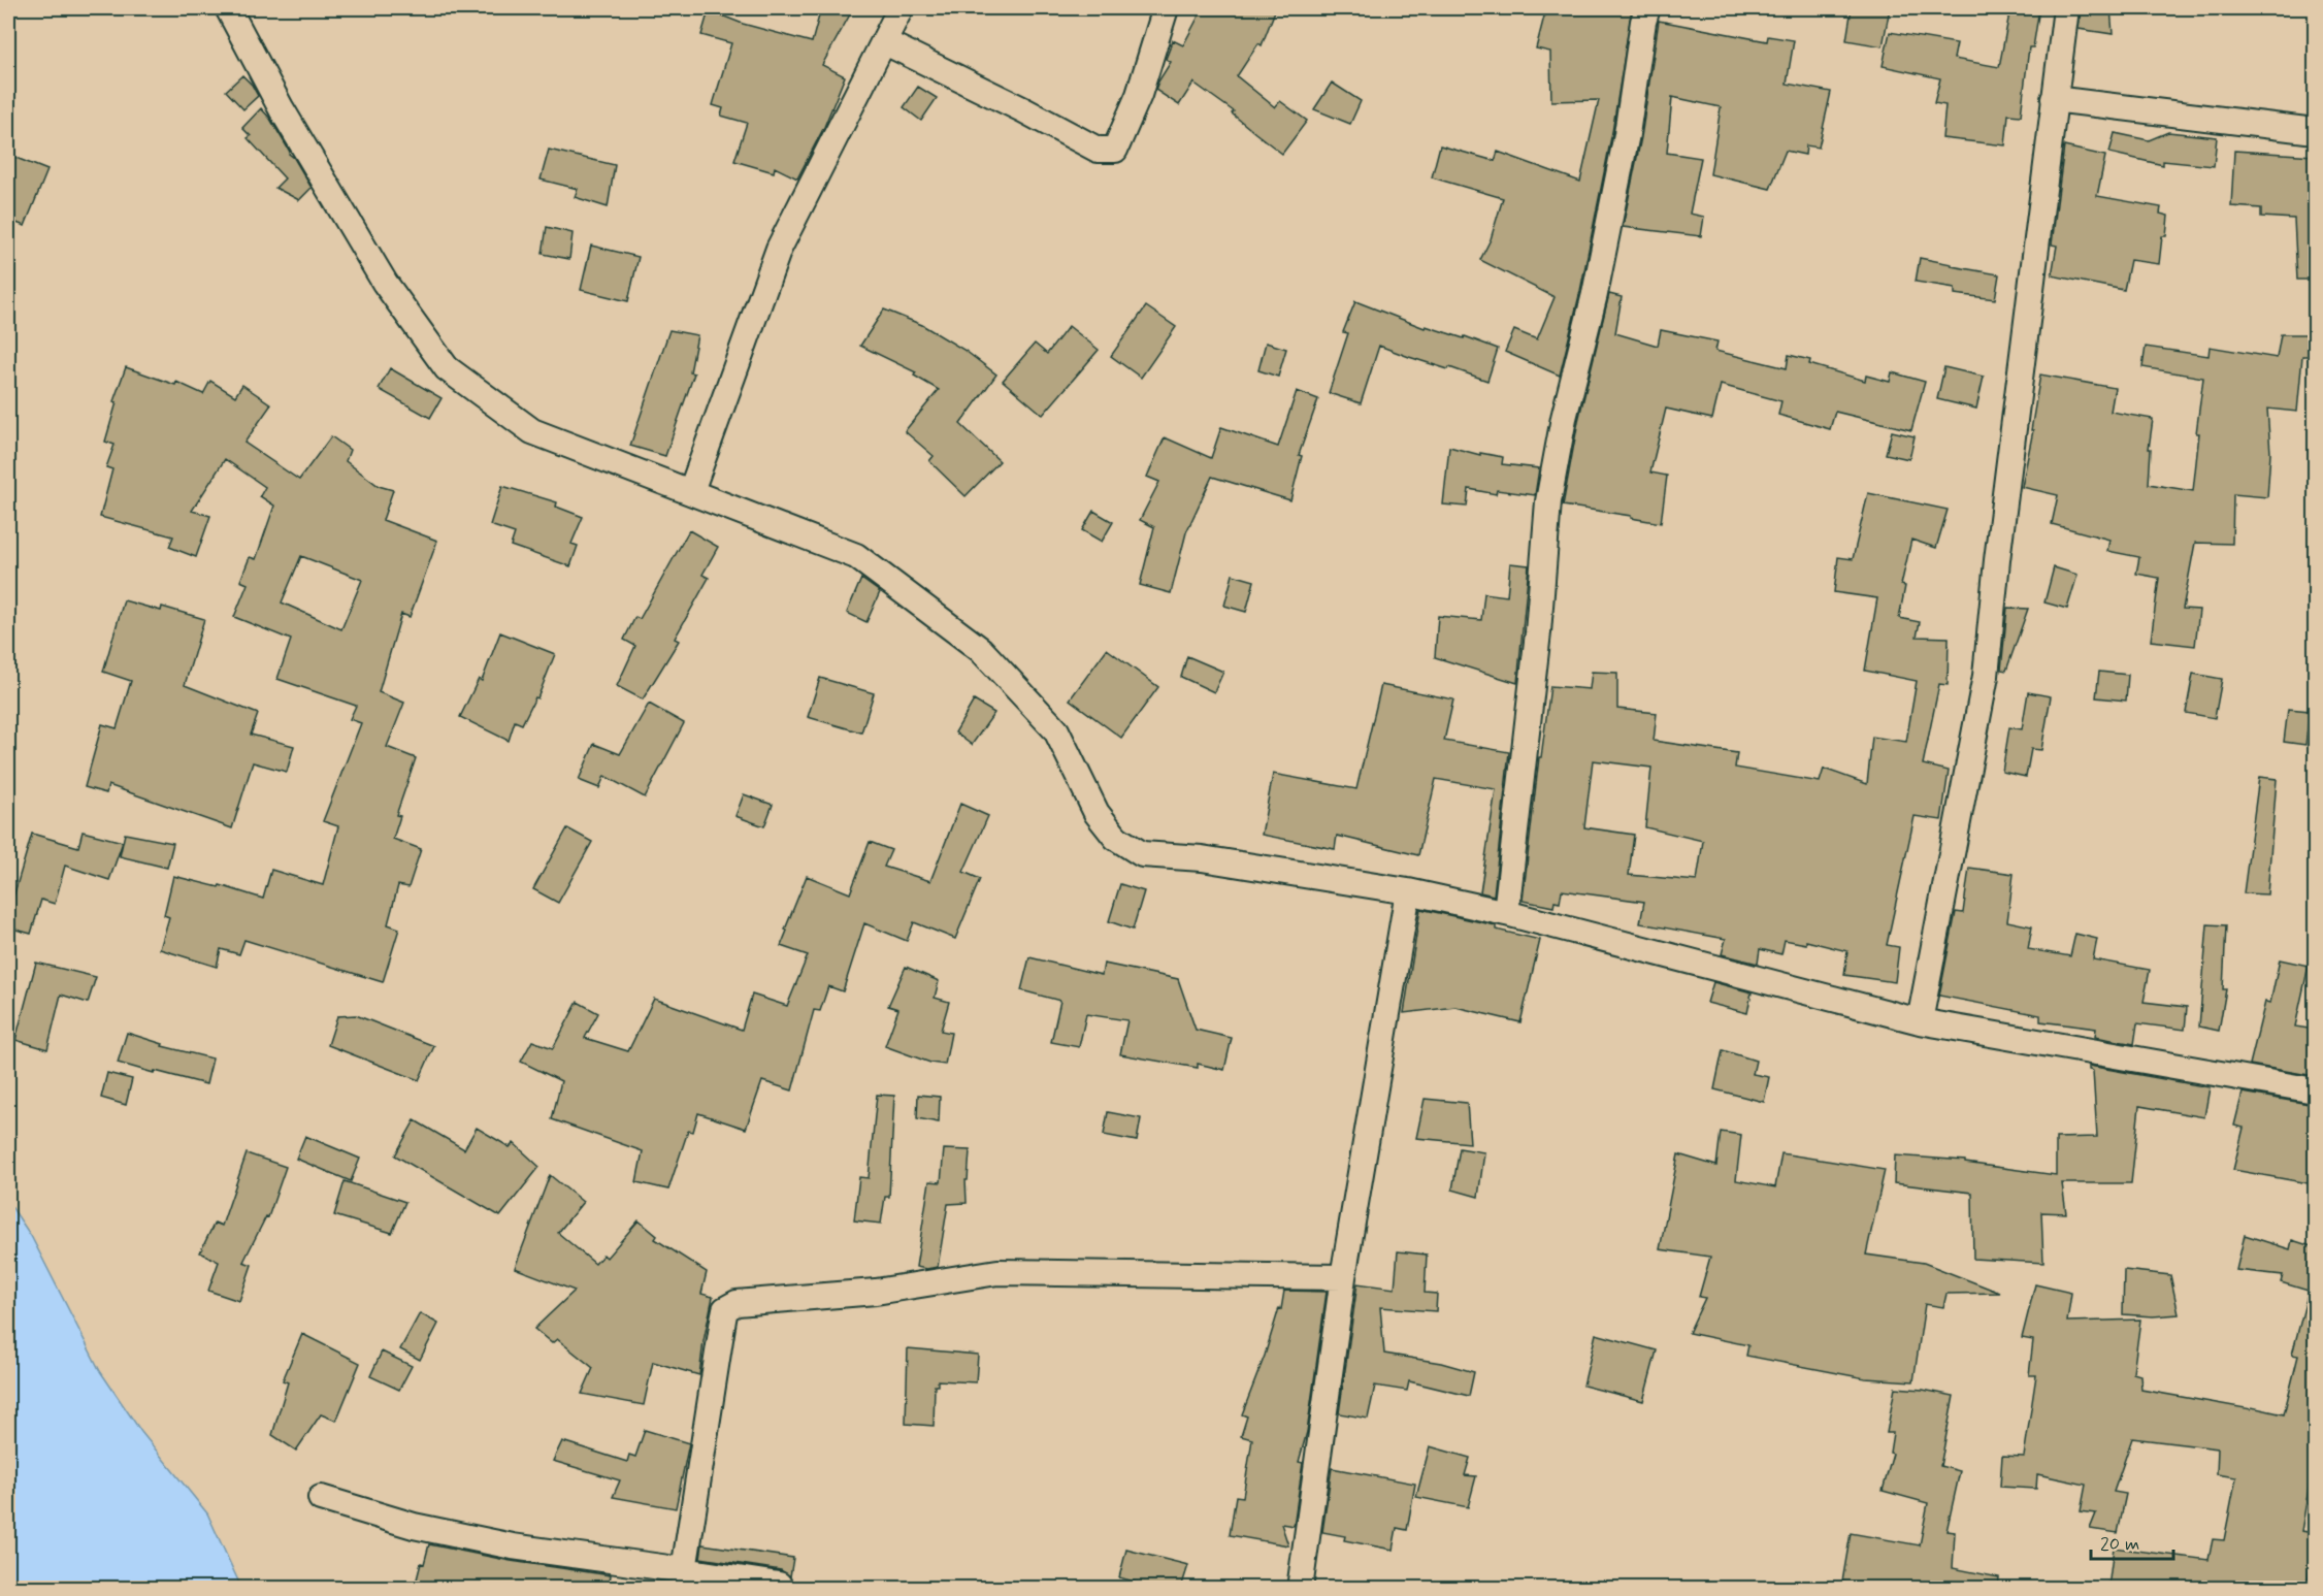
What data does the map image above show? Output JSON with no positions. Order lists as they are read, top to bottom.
{
  "scale_bar": "20 m"
}
